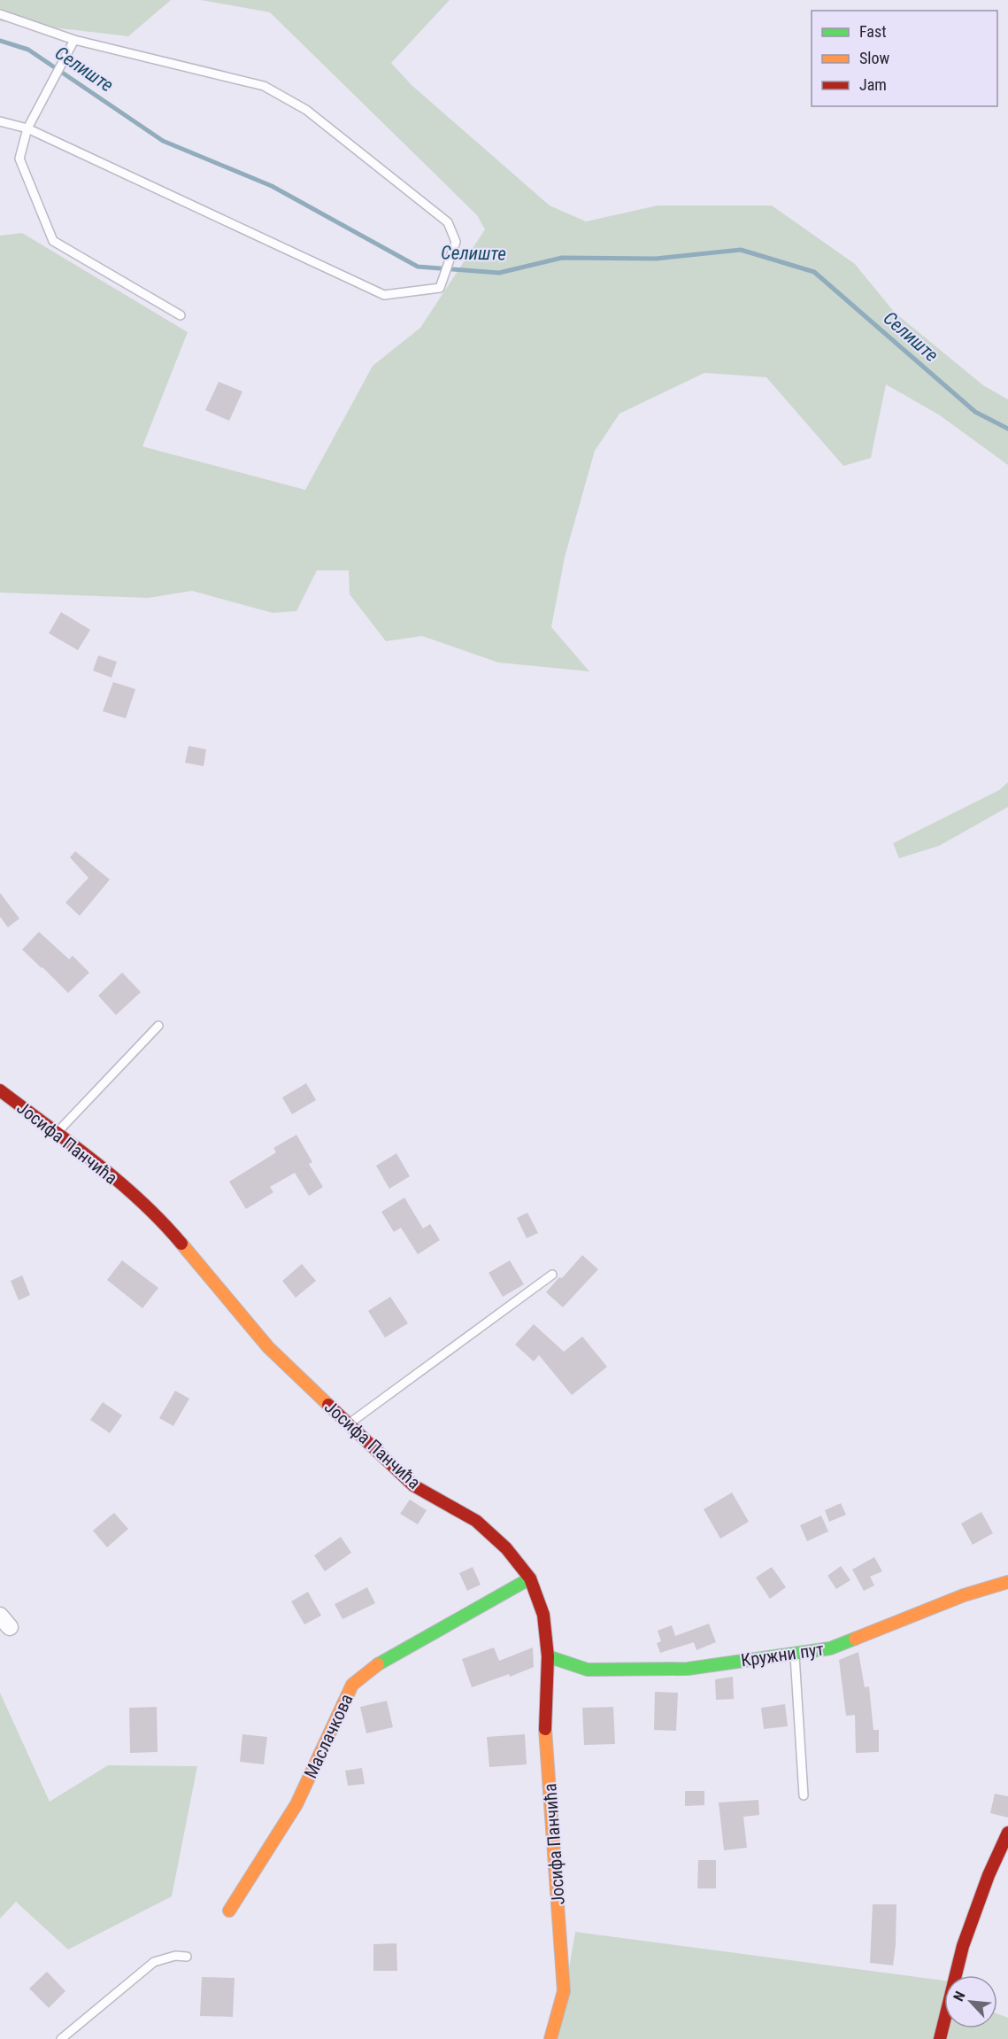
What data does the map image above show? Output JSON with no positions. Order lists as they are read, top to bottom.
{
  "streets": {
    "street": ["Јосифа Панчића", "Кружни пут", "Маслачкова"]
  },
  "crossings": [
    ["Јосифа Панчића", "Кружни пут"],
    ["Јосифа Панчића", "Маслачкова"]
  ],
  "water": ["Селиште"],
  "legend": ["Fast", "Slow", "Jam"],
  "north": "top left"
}
